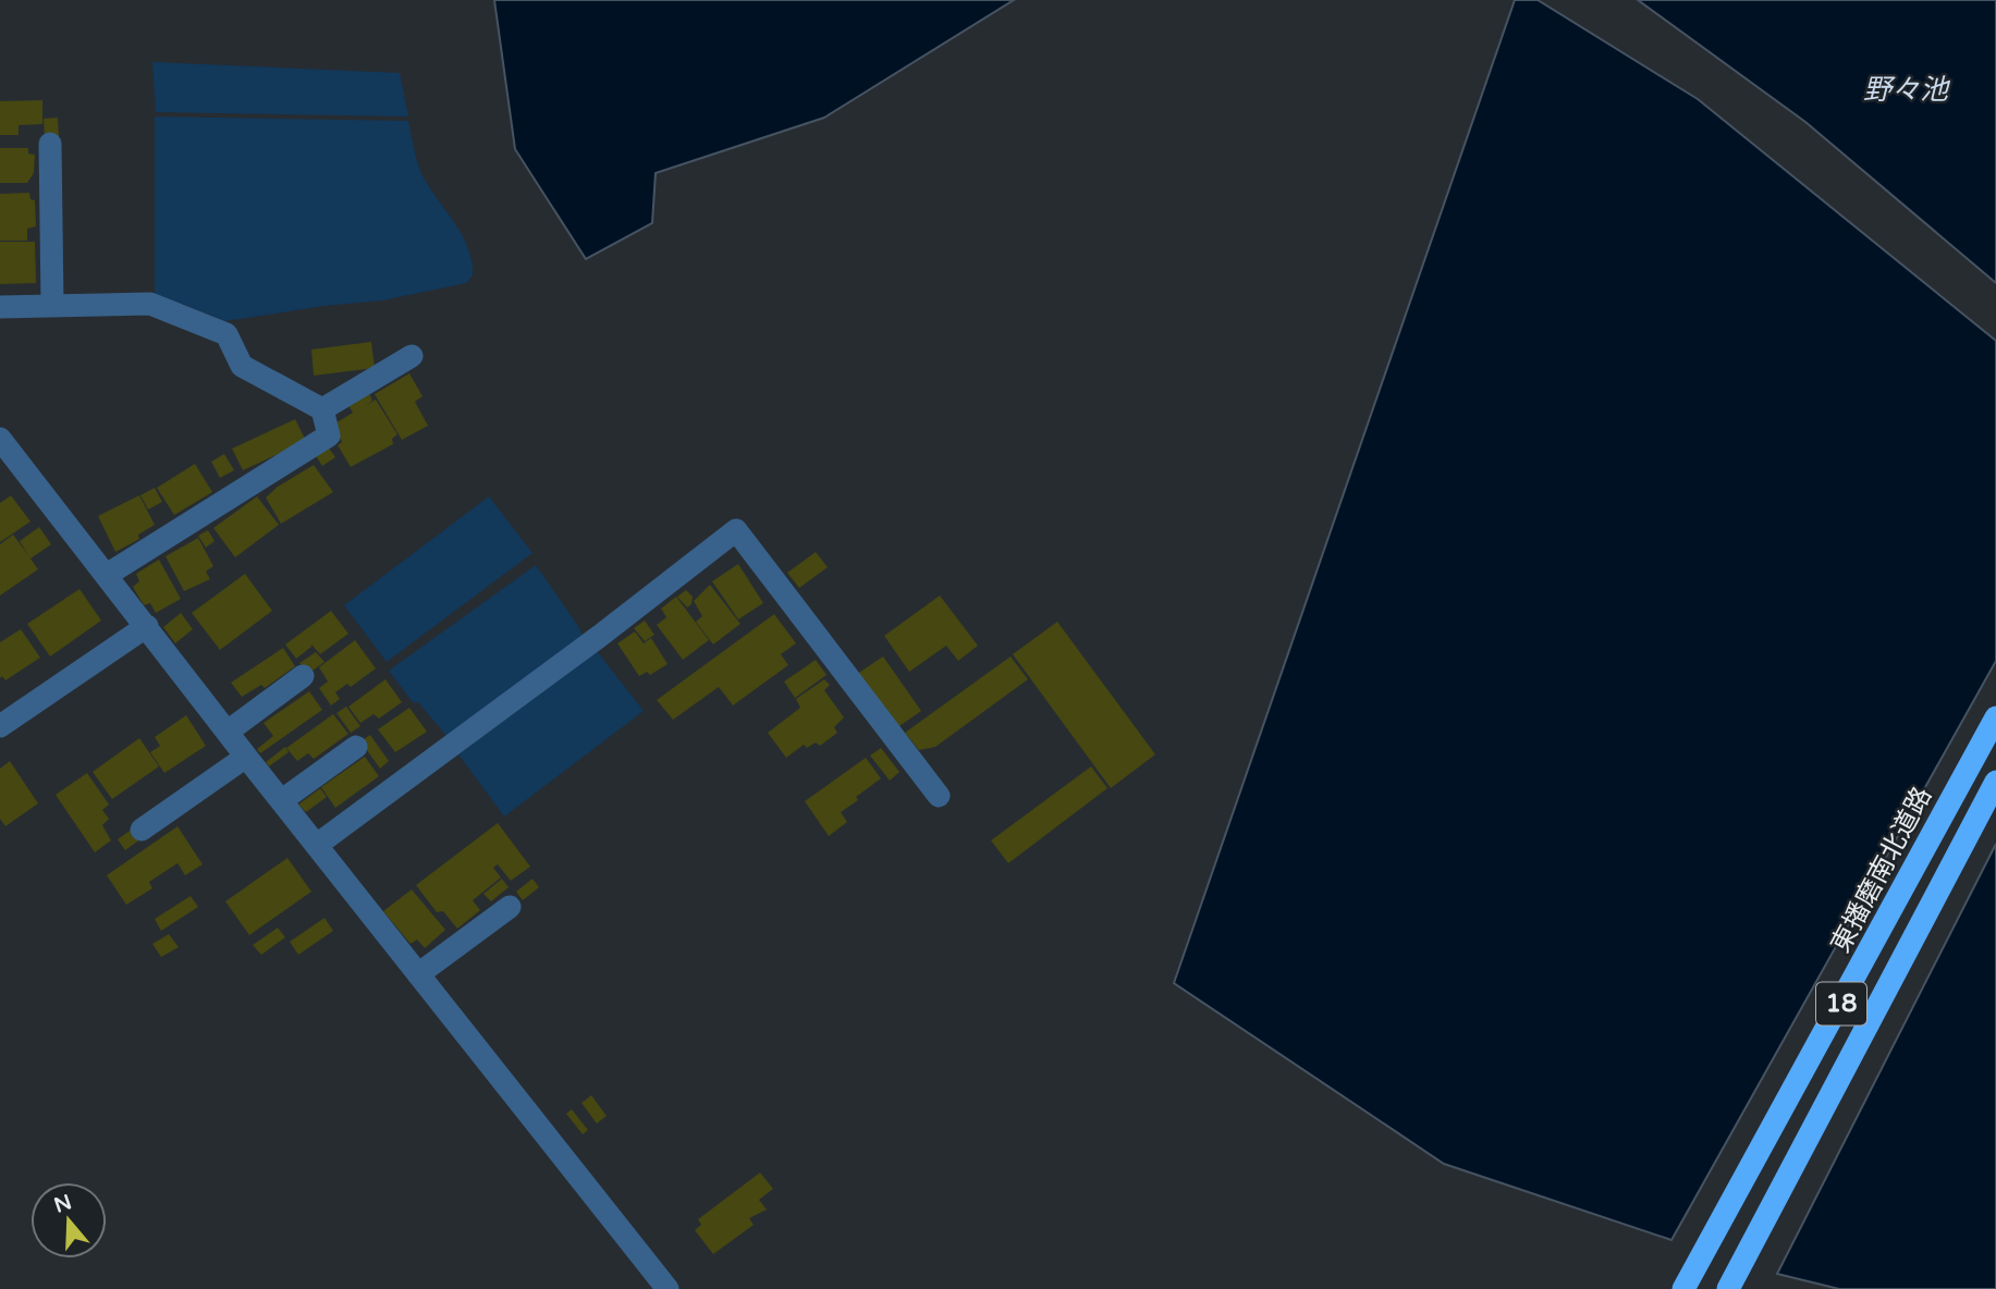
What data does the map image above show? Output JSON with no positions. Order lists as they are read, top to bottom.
{
  "streets": {
    "highway": ["東播磨南北道路", "18"]
  },
  "water": ["野々池"],
  "north": "top"
}
